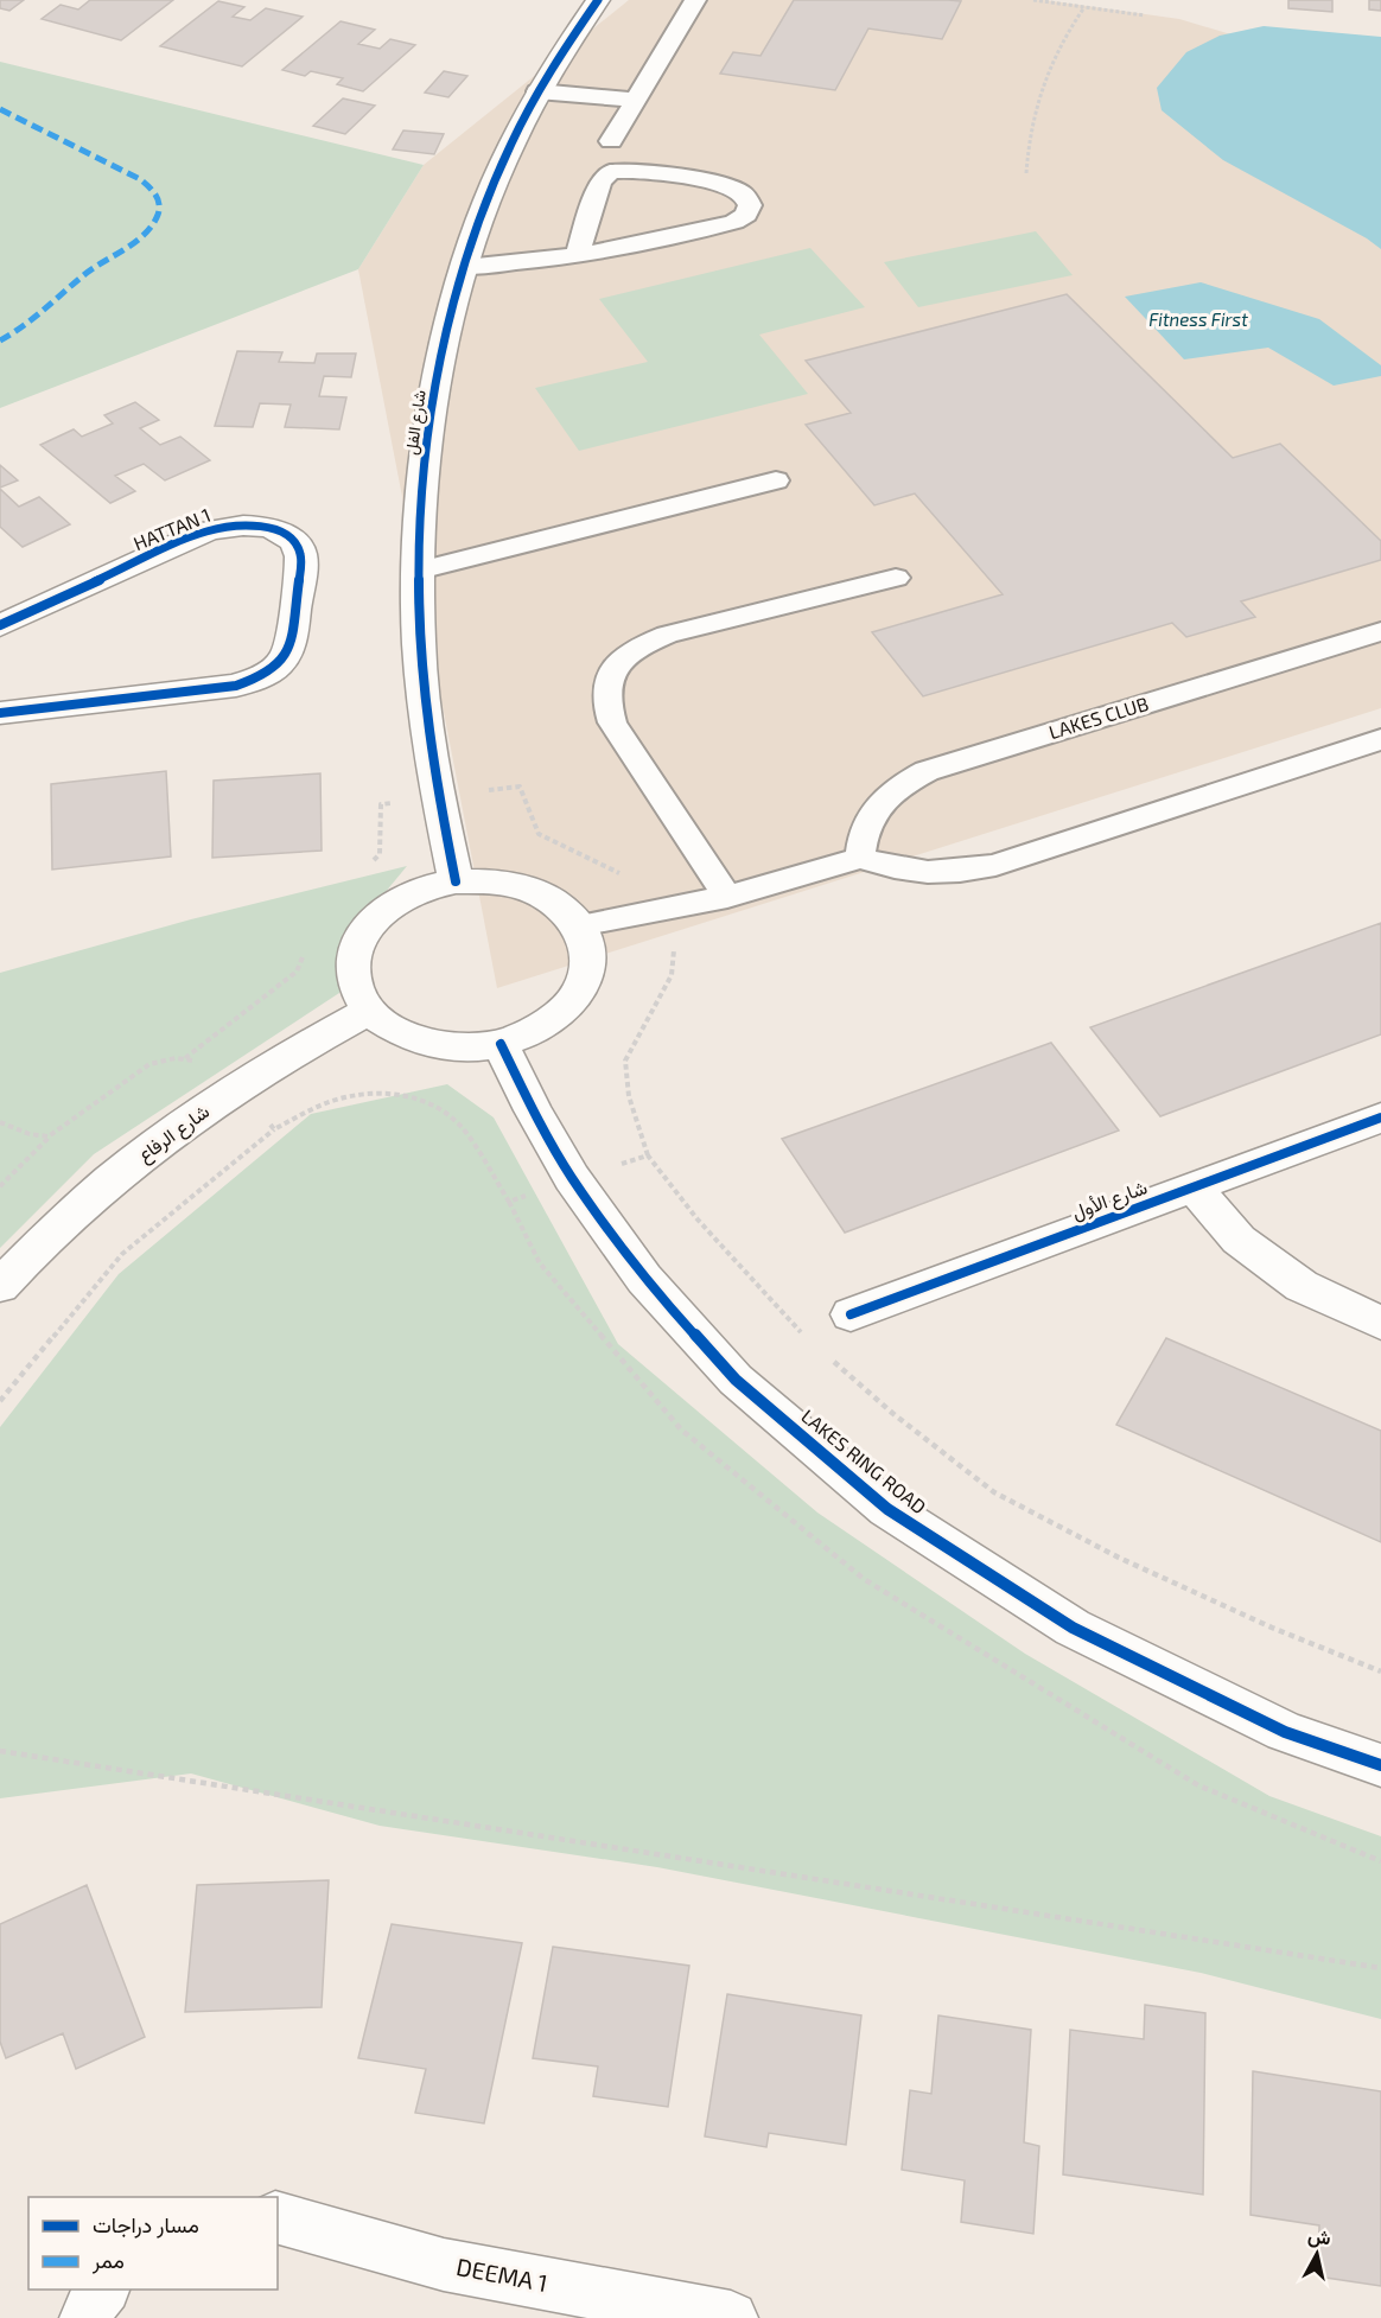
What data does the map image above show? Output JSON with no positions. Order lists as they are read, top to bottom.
{
  "streets": {
    "street": [
      "شارع الفل",
      "HATTAN 1",
      "شارع الرفاع",
      "شارع الأول",
      "LAKES RING ROAD",
      "DEEMA 1"
    ],
    "lane": ["LAKES CLUB"]
  },
  "crossings": [
    ["شارع الفل", "شارع الرفاع"],
    ["شارع الفل", "LAKES RING ROAD"],
    ["شارع الرفاع", "LAKES RING ROAD"]
  ],
  "water": ["Fitness First"],
  "legend": ["مسار دراجات", "ممر"],
  "north": "top"
}
